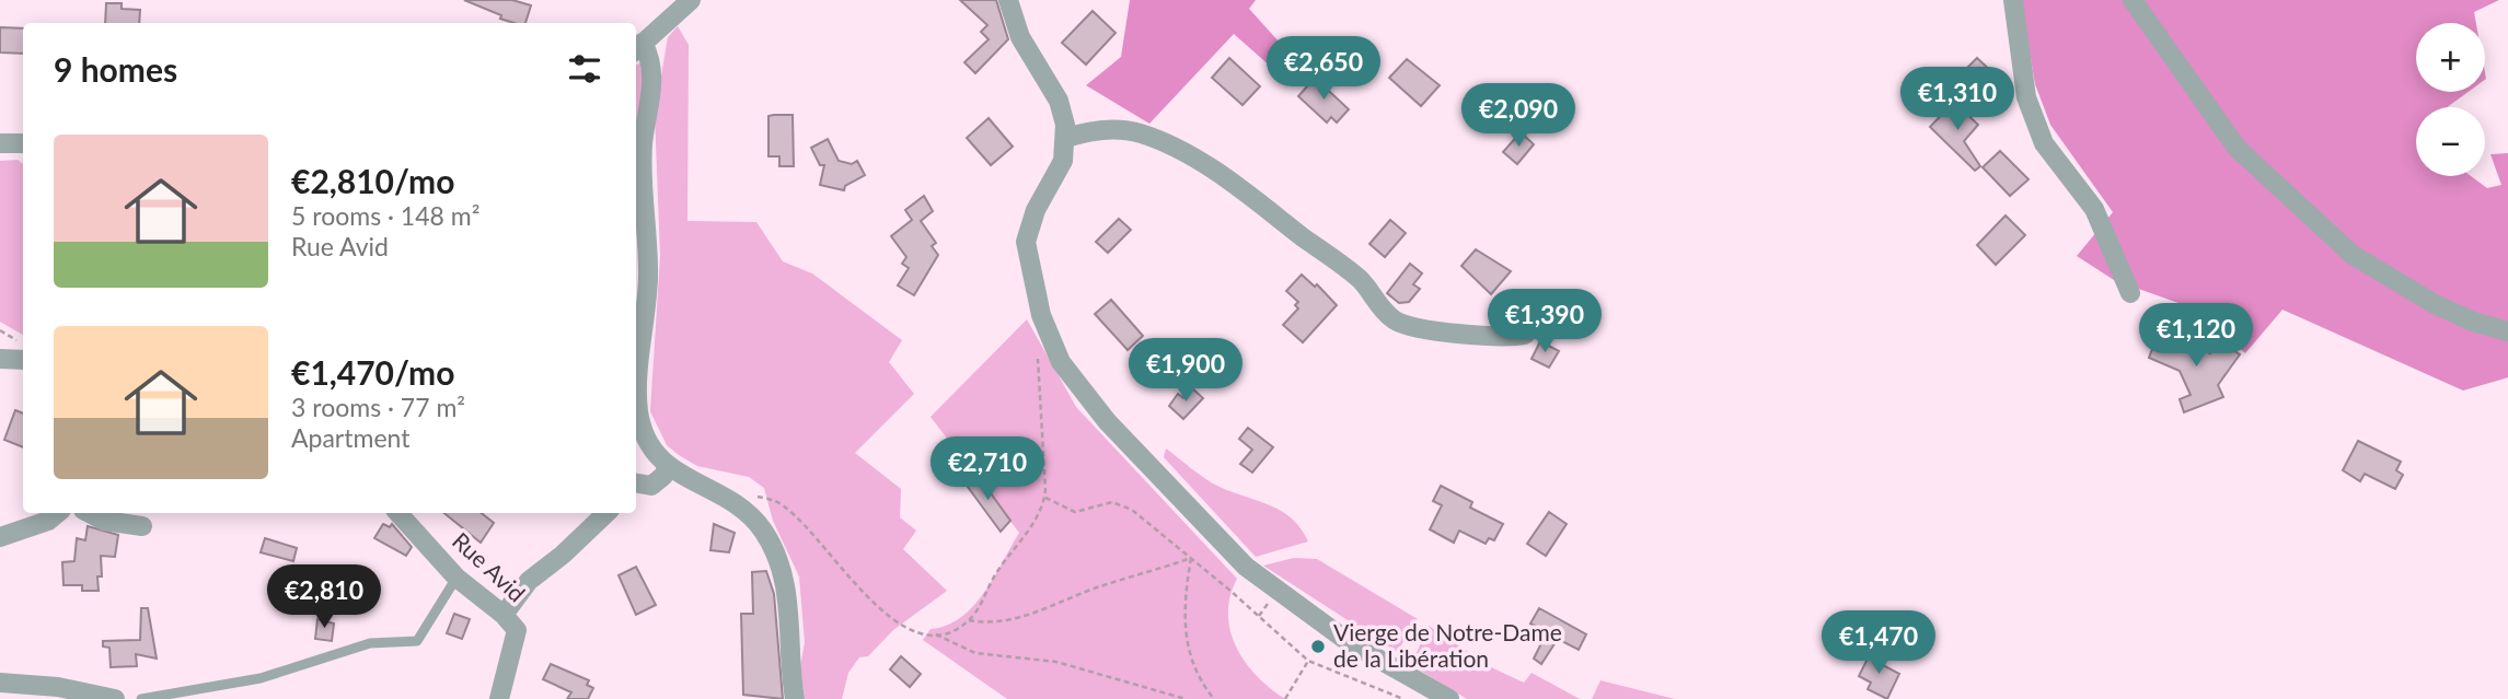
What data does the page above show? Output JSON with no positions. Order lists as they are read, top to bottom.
{
  "streets": {
    "street": ["Rue Avid"]
  },
  "places": ["Vierge de Notre-Dame de la Libération"],
  "page": {
    "map_buttons": ["+", "−"],
    "heading": "9 homes",
    "price": [
      "€2,650",
      "€1,310",
      "€2,090",
      "€1,390",
      "€1,120",
      "€1,900",
      "€2,710",
      "€2,810",
      "€1,470"
    ],
    "list": [
      {
        "name": "€2,810/mo",
        "note": "5 rooms · 148 m² · Rue Avid"
      },
      {
        "name": "€1,470/mo",
        "note": "3 rooms · 77 m² · Apartment"
      }
    ]
  }
}
